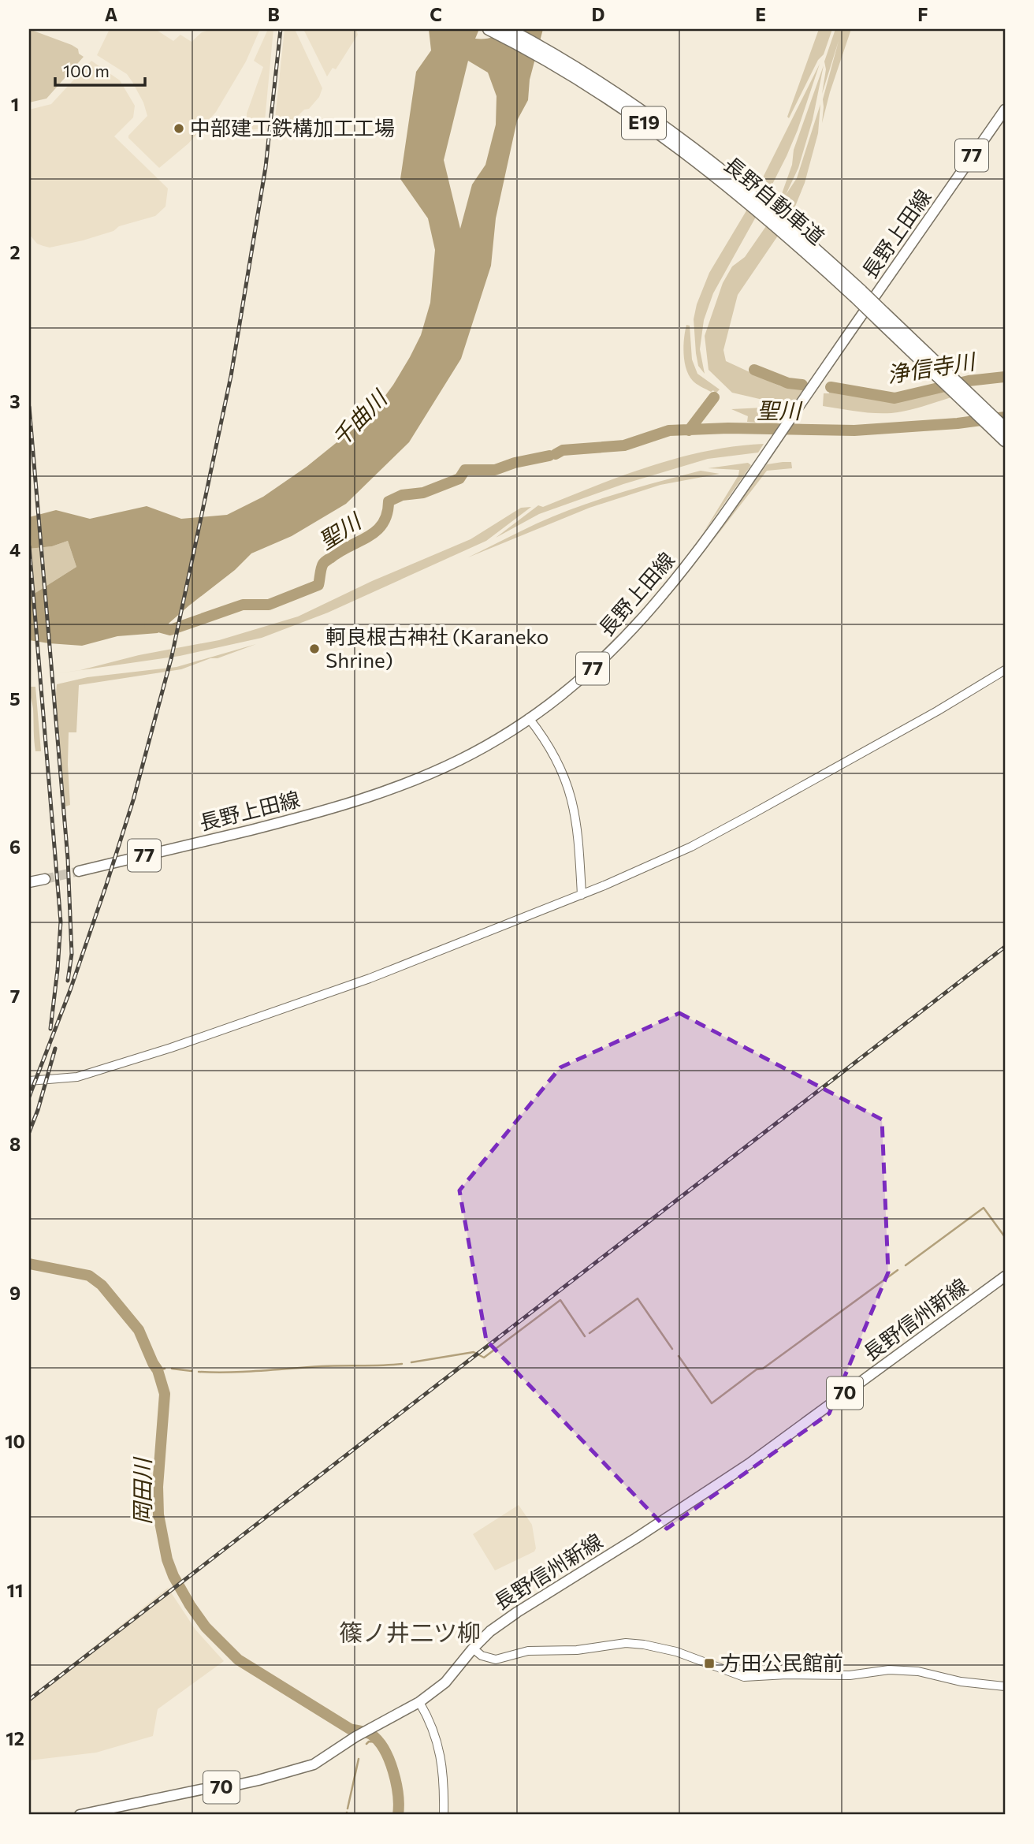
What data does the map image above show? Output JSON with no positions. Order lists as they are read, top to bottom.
{
  "streets": {
    "highway": ["E19", "長野自動車道"],
    "main road": [
      "77",
      "長野上田線",
      "長野信州新線",
      "70"
    ]
  },
  "districts": ["篠ノ井二ツ柳"],
  "water": [
    "浄信寺川",
    "聖川",
    "千曲川",
    "岡田川"
  ],
  "places": {
    "other": ["中部建工鉄構加工工場", "軻良根古神社 (Karaneko Shrine)"],
    "transit": ["方田公民館前"]
  },
  "scale_bar": "100 m",
  "grid": {
    "columns": [
      "A",
      "B",
      "C",
      "D",
      "E",
      "F"
    ],
    "rows": [
      "1",
      "2",
      "3",
      "4",
      "5",
      "6",
      "7",
      "8",
      "9",
      "10",
      "11",
      "12"
    ]
  }
}
